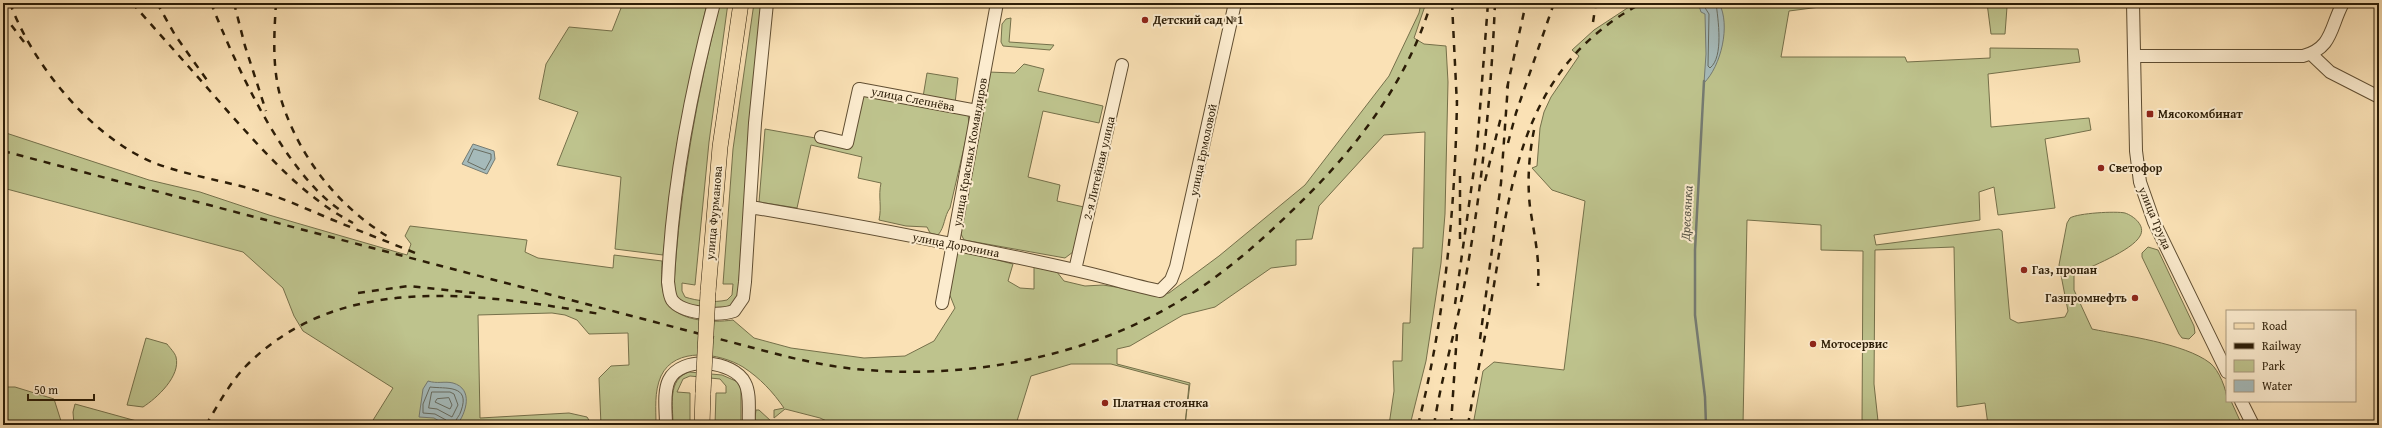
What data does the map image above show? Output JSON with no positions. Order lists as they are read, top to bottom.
{
  "streets": {
    "main road": ["улица Фурманова"],
    "street": [
      "улица Слепнёва",
      "улица Ермоловой",
      "улица Красных Командиров",
      "2-я Литейная улица",
      "улица Труда",
      "улица Доронина"
    ]
  },
  "crossings": [
    ["улица Слепнёва", "улица Красных Командиров"],
    ["улица Ермоловой", "улица Доронина"],
    ["улица Красных Командиров", "улица Доронина"],
    ["2-я Литейная улица", "улица Доронина"]
  ],
  "water": ["Дресвянка"],
  "places": {
    "other": [
      "Детский сад №1",
      "Светофор",
      "Газ, пропан",
      "Газпромнефть",
      "Мотосервис",
      "Платная стоянка"
    ],
    "transit": ["Мясокомбинат"]
  },
  "legend": [
    "Road",
    "Railway",
    "Park",
    "Water"
  ],
  "scale_bar": "50 m"
}
